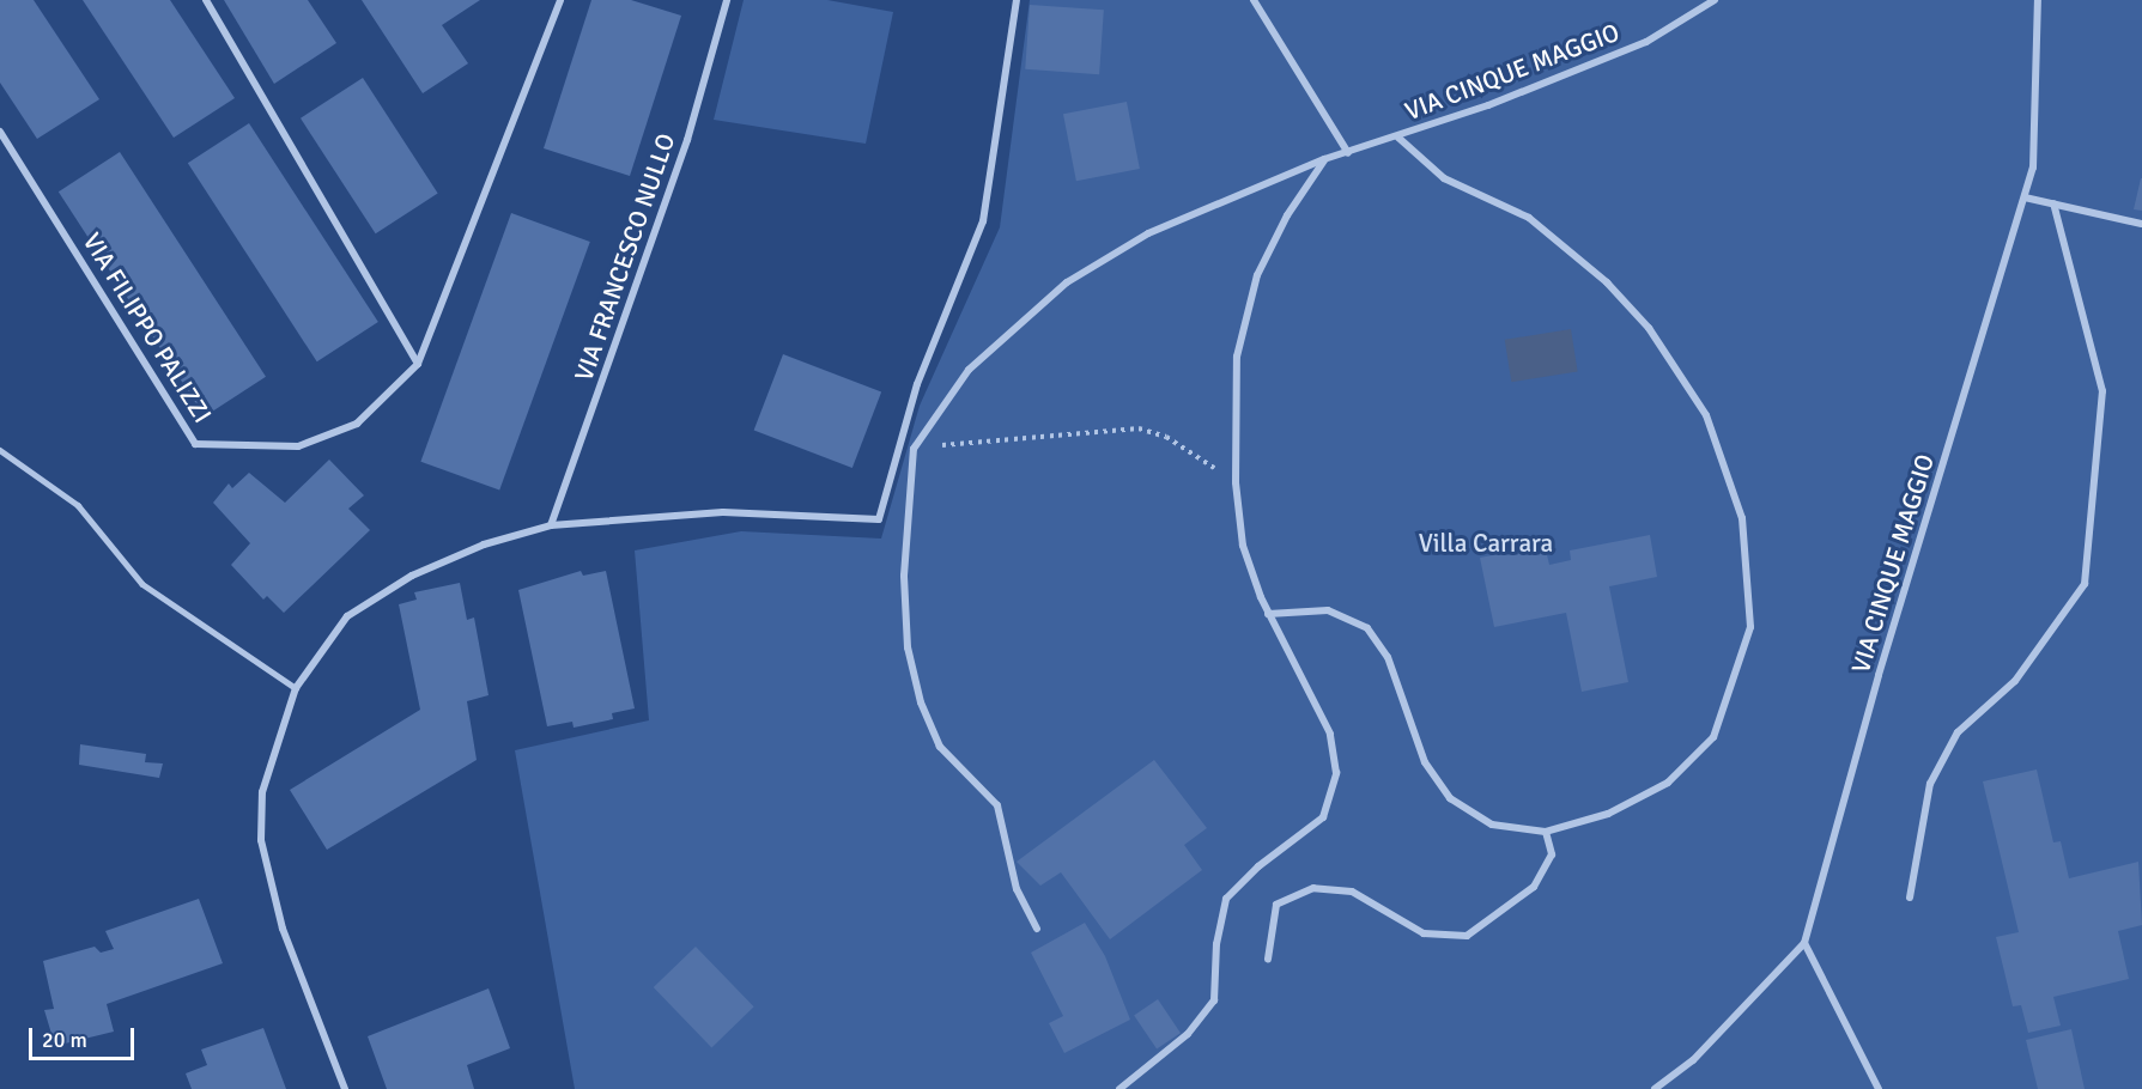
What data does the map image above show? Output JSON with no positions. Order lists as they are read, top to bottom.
{
  "streets": {
    "street": ["VIA CINQUE MAGGIO", "VIA FRANCESCO NULLO", "VIA FILIPPO PALIZZI"]
  },
  "parks": ["Villa Carrara"],
  "scale_bar": "20 m"
}
